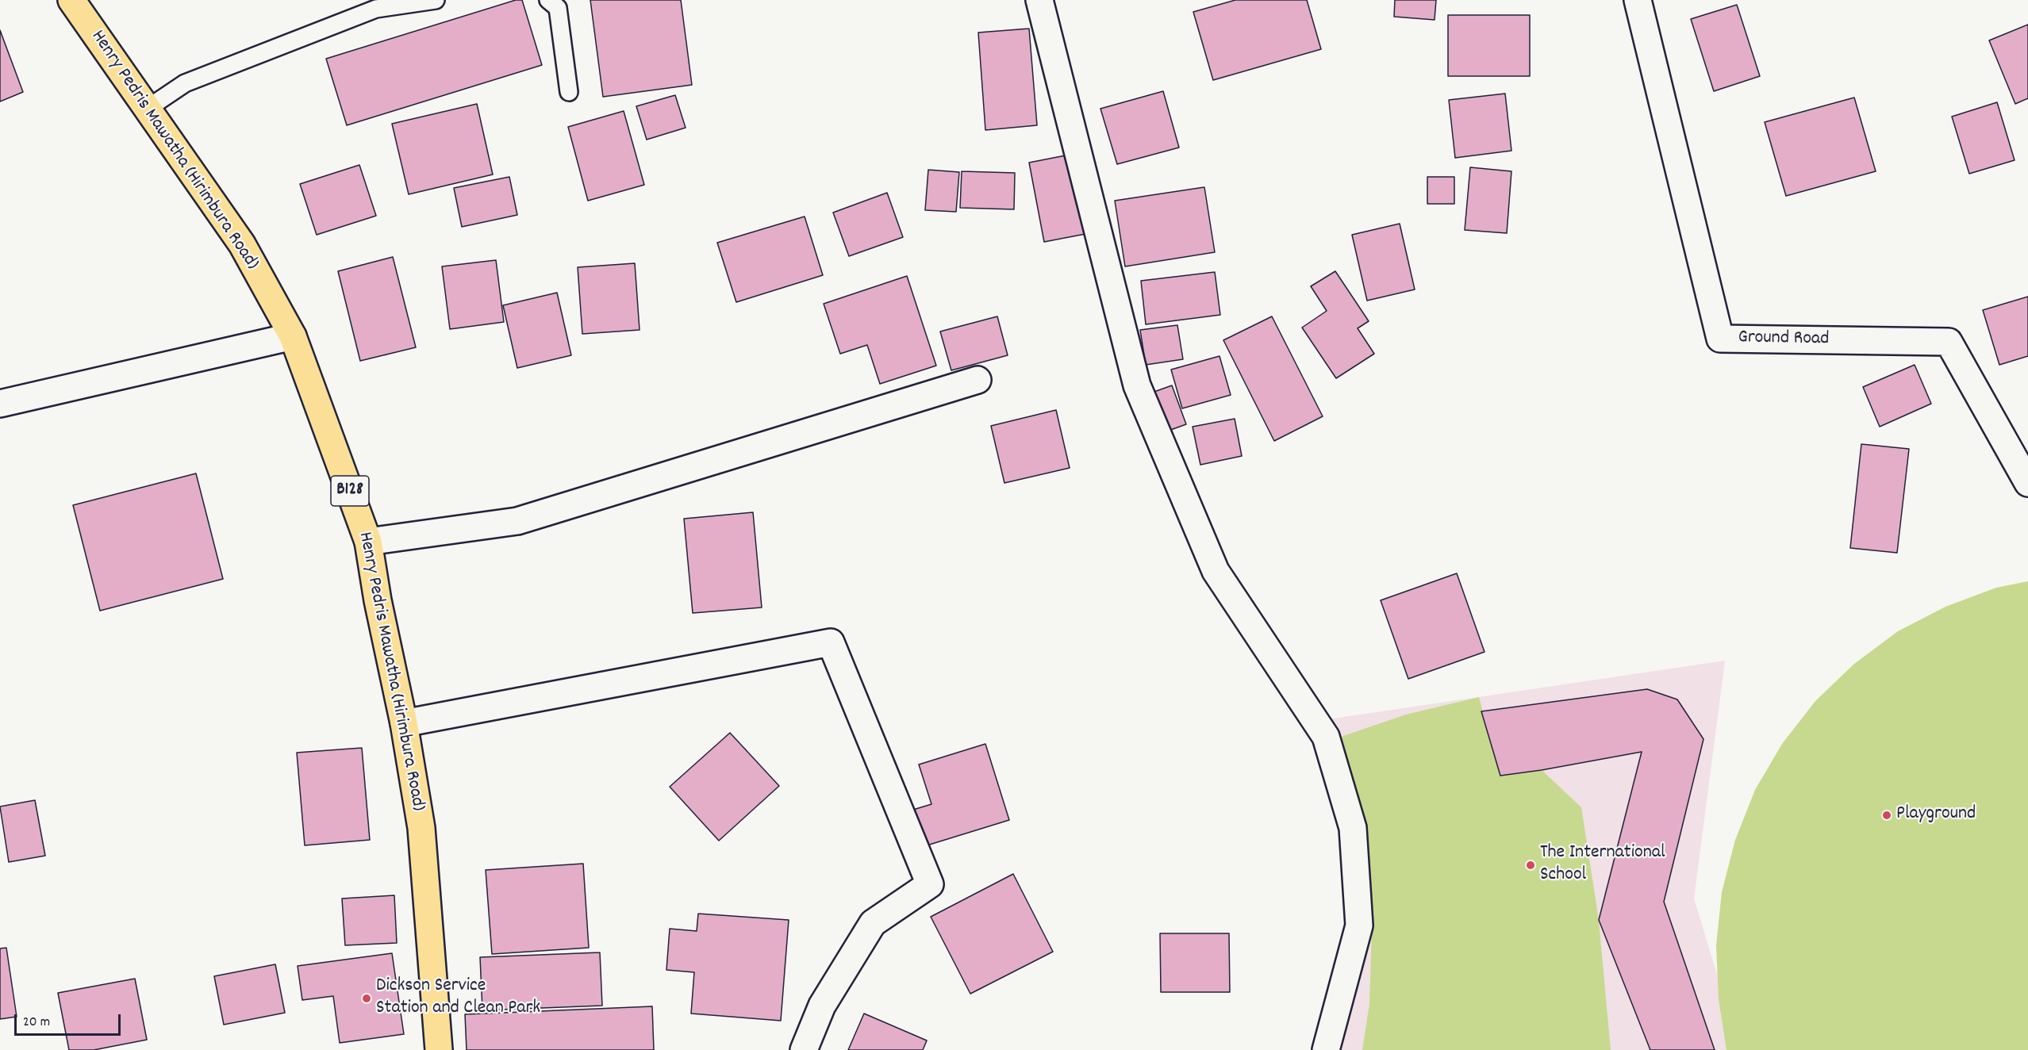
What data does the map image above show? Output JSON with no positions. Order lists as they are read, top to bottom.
{
  "streets": {
    "main road": ["Henry Pedris Mawatha (Hirimbura Road)", "B128"],
    "street": ["Ground Road"]
  },
  "places": ["Playground", "The International School", "Dickson Service Station and Clean Park"],
  "scale_bar": "20 m"
}
